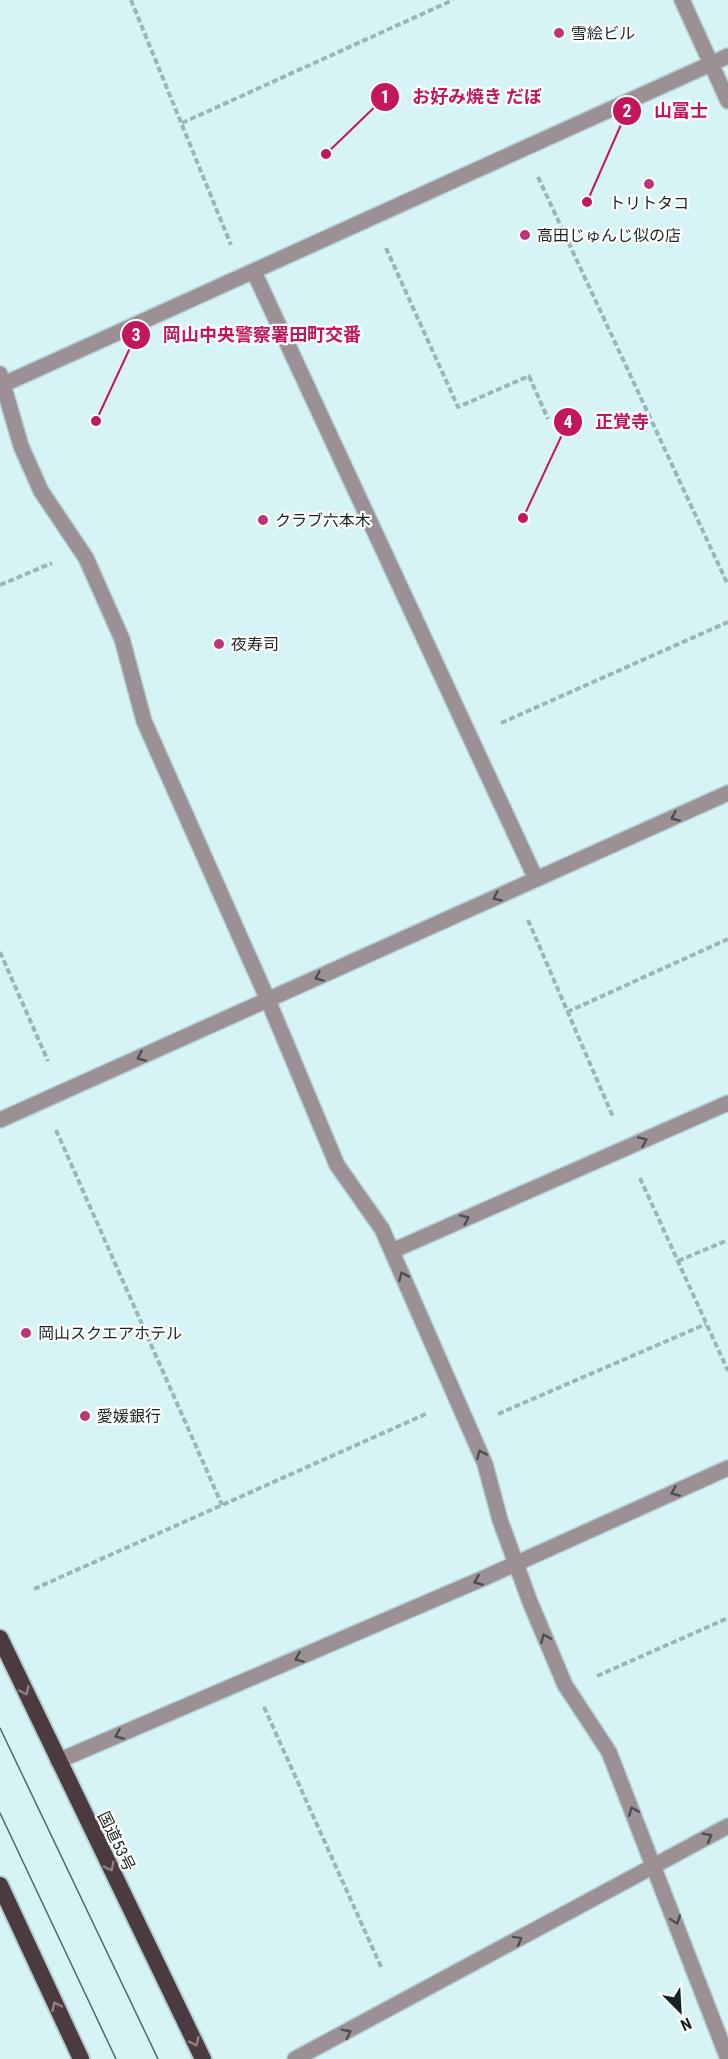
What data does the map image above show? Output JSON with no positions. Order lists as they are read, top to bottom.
{
  "streets": {
    "highway": ["国道53号"]
  },
  "places": [
    "雪絵ビル",
    "お好み焼き だぼ",
    "トリトタコ",
    "山冨士",
    "高田じゅんじ似の店",
    "岡山中央警察署田町交番",
    "正覚寺",
    "クラブ六本木",
    "夜寿司",
    "岡山スクエアホテル",
    "愛媛銀行"
  ],
  "north": "bottom right"
}
